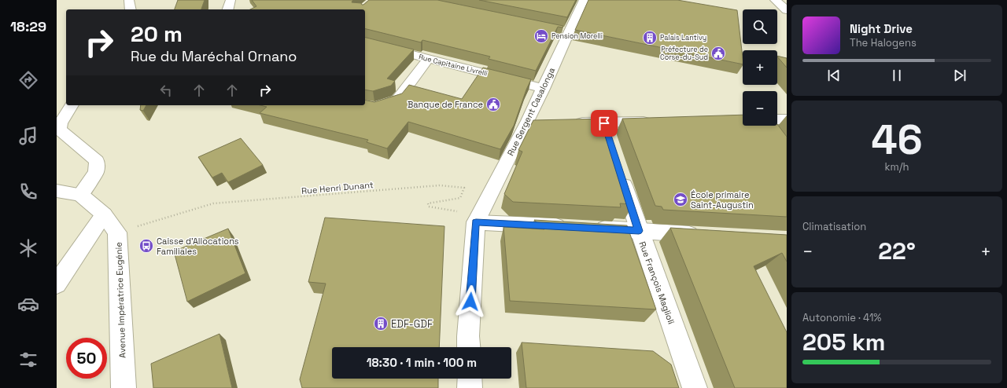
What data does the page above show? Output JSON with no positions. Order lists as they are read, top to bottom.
{
  "streets": {
    "street": [
      "Rue Capitaine Livrelli",
      "Rue Sergent Casalonga",
      "Rue François Maglioli",
      "Avenue Impératrice Eugénie"
    ],
    "path": ["Rue Henri Dunant"]
  },
  "crossings": [
    ["Rue Capitaine Livrelli", "Rue Sergent Casalonga"],
    ["Rue Sergent Casalonga", "Rue Henri Dunant"],
    ["Rue Henri Dunant", "Avenue Impératrice Eugénie"]
  ],
  "places": {
    "hotel": ["Pension Morelli"],
    "building": ["Palais Lantivy", "EDF-GDF"],
    "public building": ["Préfecture de Corse-du-Sud", "Banque de France"],
    "school or university": ["École primaire Saint-Augustin"],
    "bus stop": ["Caisse d'Allocations Familiales"]
  },
  "page": {
    "tabs": "18:29",
    "map_buttons": ["+", "−"],
    "turn": ["20 m", "Rue du Maréchal Ornano"],
    "song": ["Night Drive", "The Halogens"],
    "tile": [
      ["46", "km/h"],
      "Climatisation",
      ["Autonomie · 41%", "205 km"]
    ],
    "heat": ["−", "22°", "+"],
    "limit": "50",
    "trip": "18:30 · 1 min · 100 m"
  }
}
